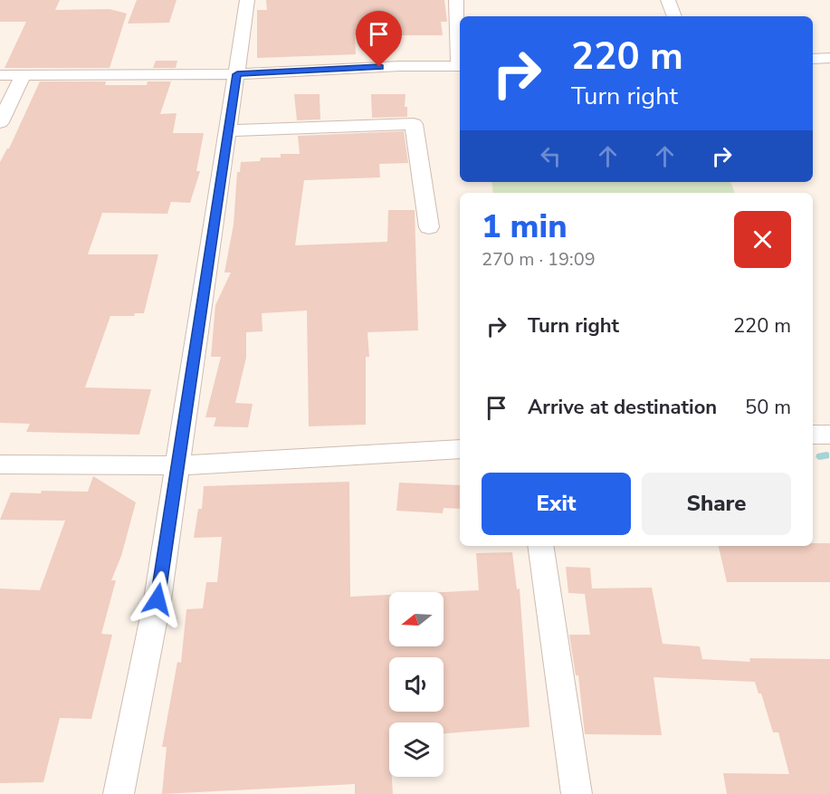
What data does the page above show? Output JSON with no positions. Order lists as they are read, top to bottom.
{
  "north": "left",
  "page": {
    "turn": ["220 m", "Turn right"],
    "heading": ["1 min", "270 m · 19:09"],
    "list": [
      {
        "name": "Turn right",
        "value": "220 m"
      },
      {
        "name": "Arrive at destination",
        "value": "50 m"
      }
    ],
    "buttons": ["Exit", "Share"]
  }
}
